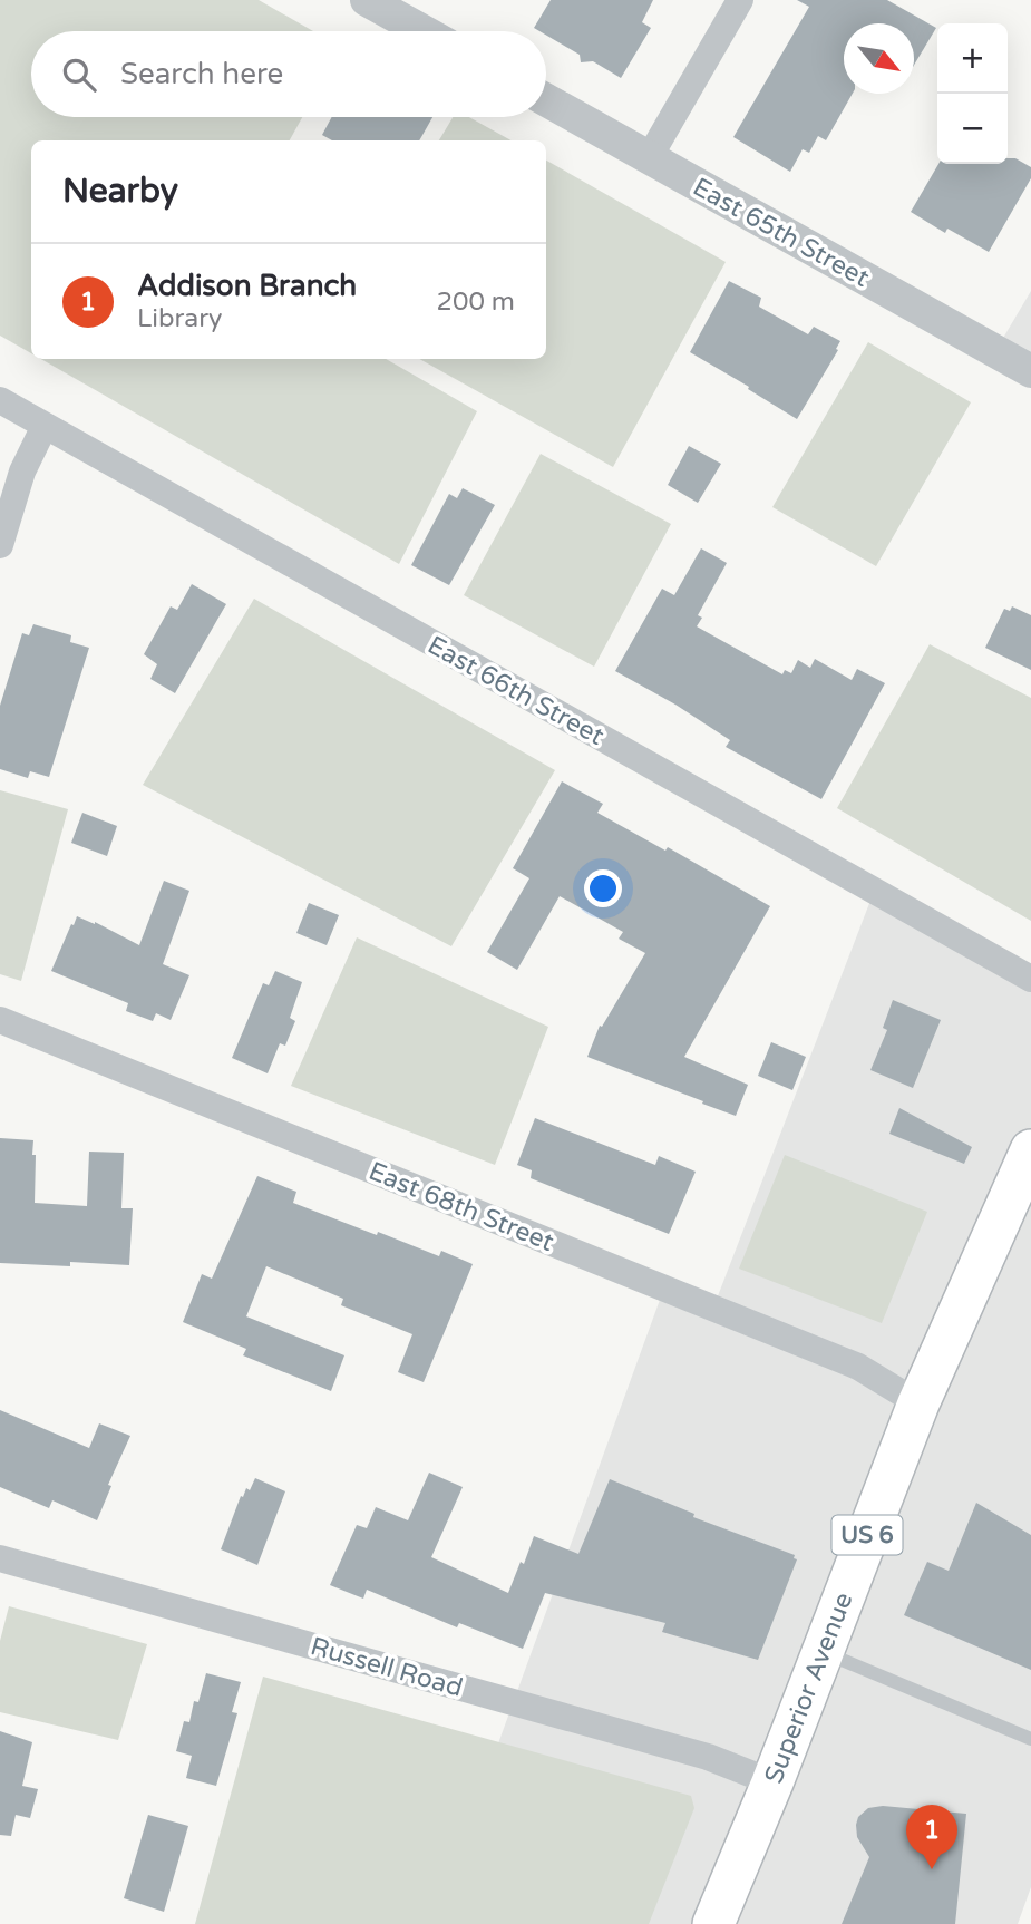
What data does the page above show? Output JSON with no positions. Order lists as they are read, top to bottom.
{
  "streets": {
    "main road": ["US 6", "Superior Avenue"],
    "street": [
      "East 65th Street",
      "East 66th Street",
      "East 68th Street",
      "Russell Road"
    ]
  },
  "crossings": [
    ["East 68th Street", "Superior Avenue"],
    ["Russell Road", "Superior Avenue"]
  ],
  "north": "bottom right",
  "page": {
    "map_buttons": ["+", "−"],
    "search": "Search here",
    "heading": "Nearby",
    "list": [
      {
        "mark": "1",
        "name": "Addison Branch",
        "note": "Library",
        "value": "200 m"
      }
    ],
    "pins": "1"
  }
}
